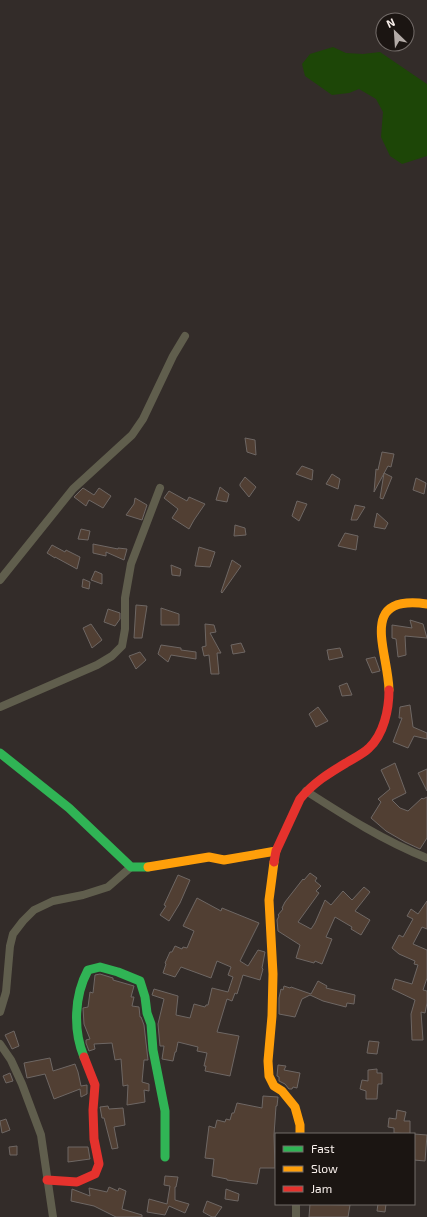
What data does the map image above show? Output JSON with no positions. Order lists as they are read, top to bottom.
{
  "legend": ["Fast", "Slow", "Jam"],
  "north": "top left"
}
